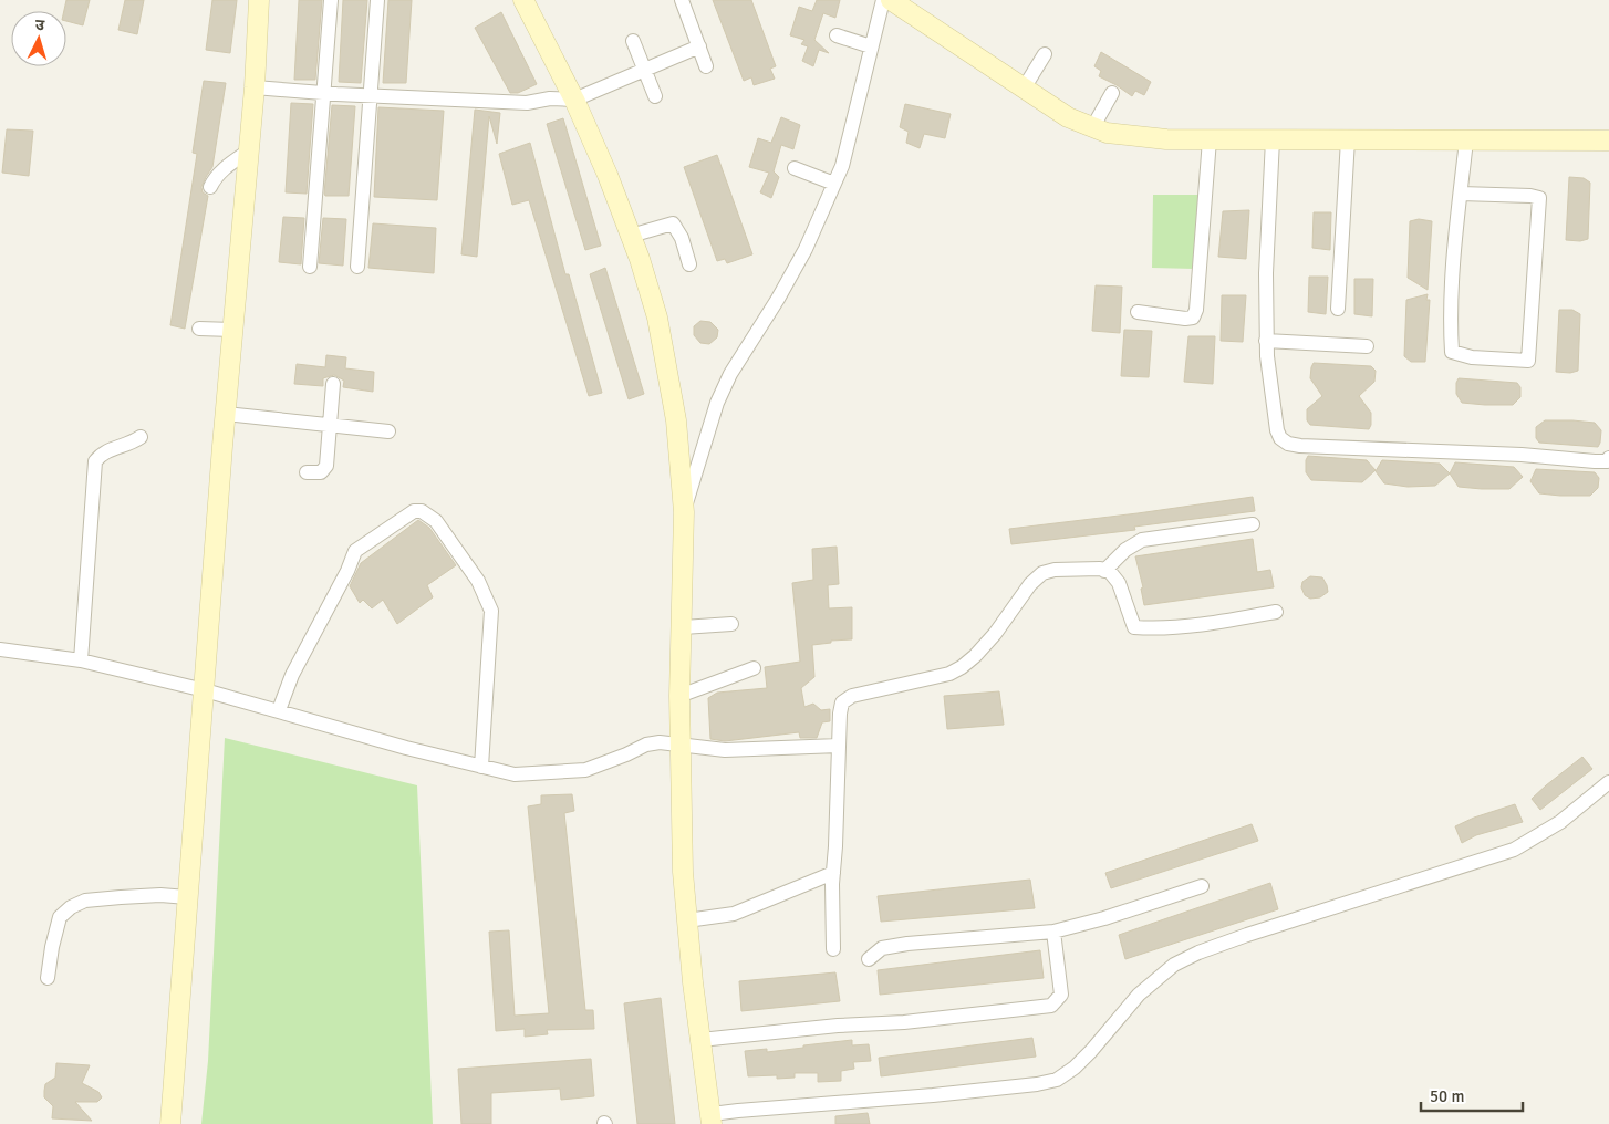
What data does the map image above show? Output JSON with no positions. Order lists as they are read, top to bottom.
{
  "scale_bar": "50 m",
  "north": "top"
}
